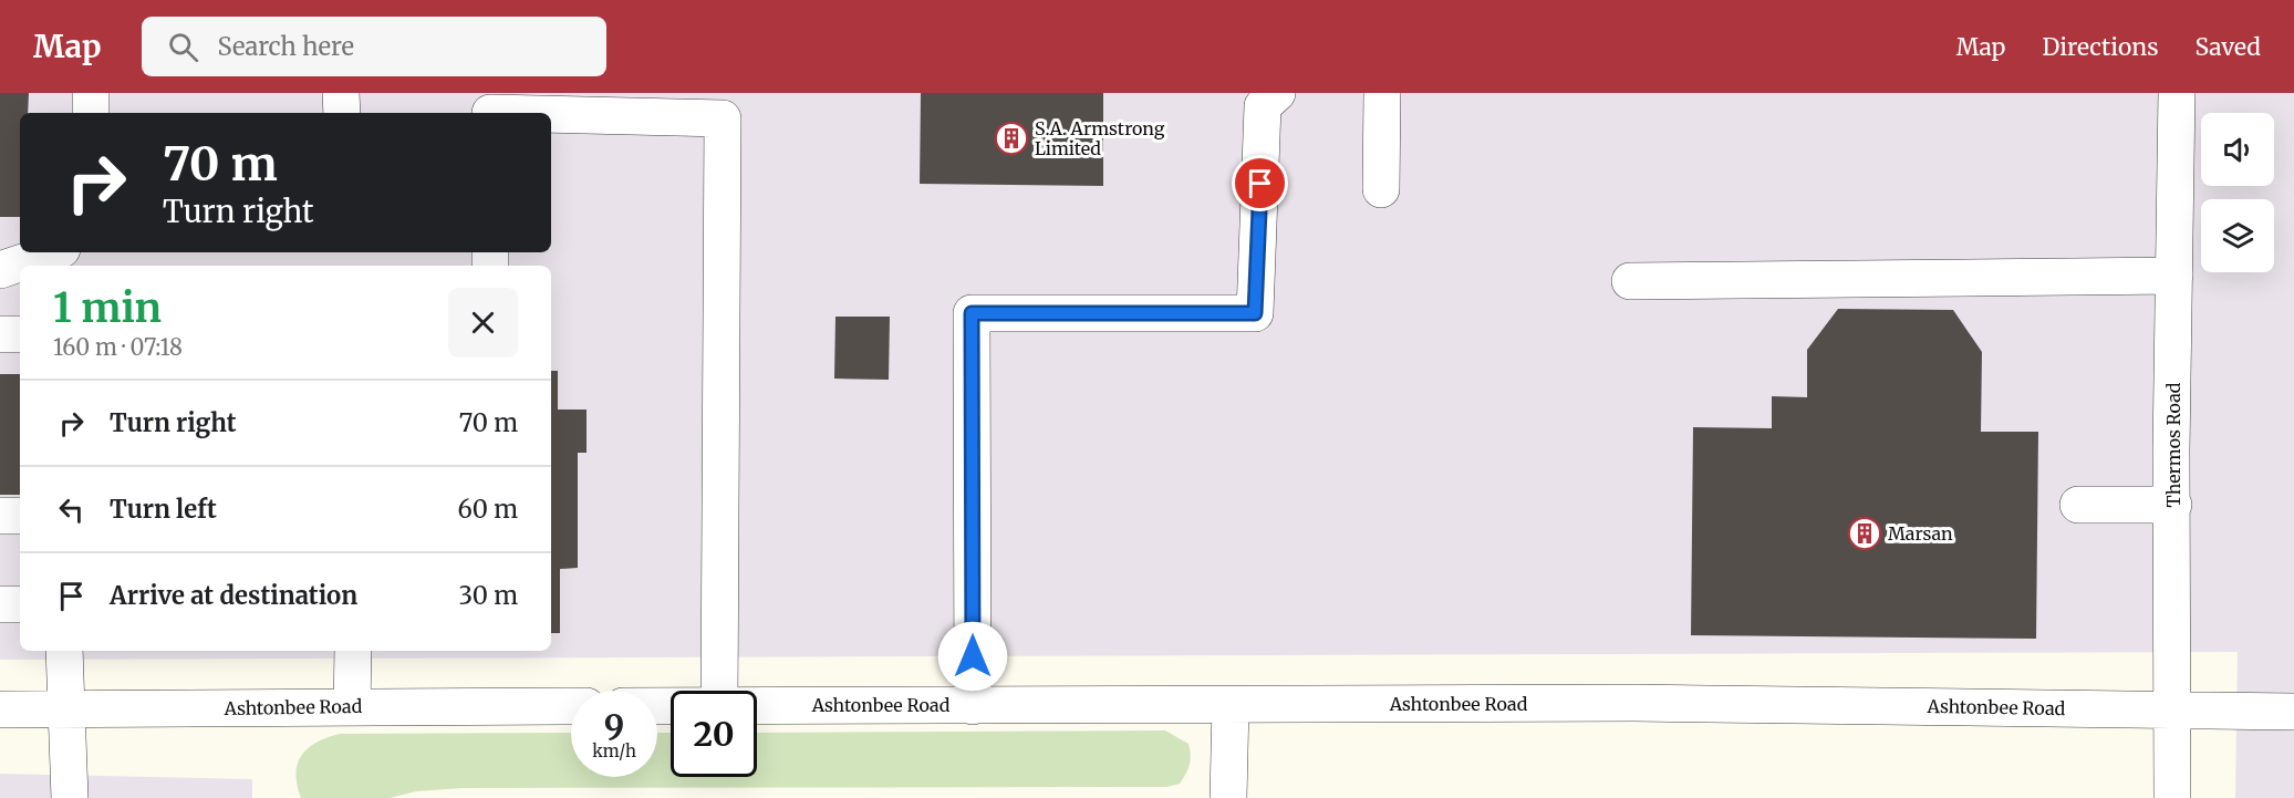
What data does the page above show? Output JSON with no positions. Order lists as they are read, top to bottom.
{
  "streets": {
    "street": ["Thermos Road", "Ashtonbee Road"]
  },
  "crossings": [
    ["Thermos Road", "Ashtonbee Road"]
  ],
  "places": {
    "building": ["S.A. Armstrong Limited", "Marsan"]
  },
  "page": {
    "header": "Map",
    "search": "Search here",
    "nav": ["Map", "Directions", "Saved"],
    "turn": ["70 m", "Turn right"],
    "heading": ["1 min", "160 m · 07:18"],
    "list": [
      {
        "name": "Turn right",
        "value": "70 m"
      },
      {
        "name": "Turn left",
        "value": "60 m"
      },
      {
        "name": "Arrive at destination",
        "value": "30 m"
      }
    ],
    "speed": "9 km/h",
    "limit": "20"
  }
}
